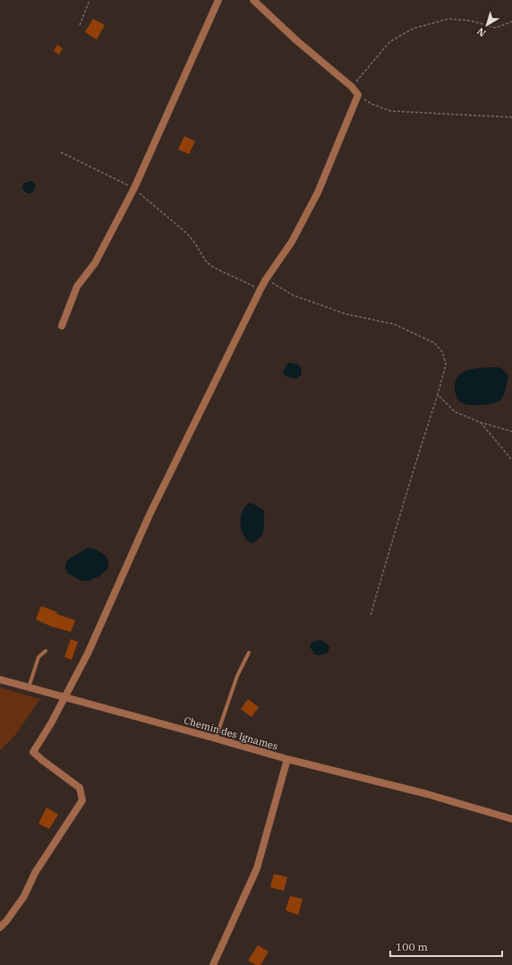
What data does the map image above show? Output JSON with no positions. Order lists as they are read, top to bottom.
{
  "streets": {
    "street": ["Chemin des Ignames"]
  },
  "scale_bar": "100 m",
  "north": "bottom left"
}
